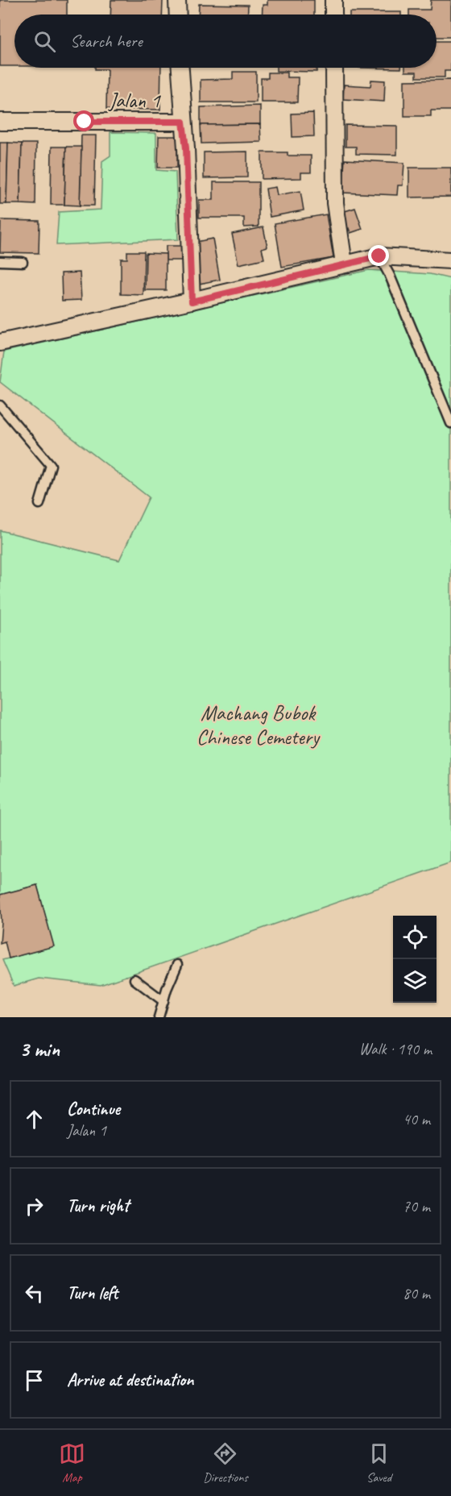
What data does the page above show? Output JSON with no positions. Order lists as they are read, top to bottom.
{
  "streets": {
    "street": ["Jalan 1"]
  },
  "parks": ["Machang Bubok Chinese Cemetery"],
  "page": {
    "search": "Search here",
    "heading": ["3 min", "Walk · 190 m"],
    "list": [
      ["Continue", "Jalan 1", "40 m"],
      ["Turn right", "70 m"],
      ["Turn left", "80 m"],
      "Arrive at destination"
    ],
    "nav": ["Map", "Directions", "Saved"]
  }
}
